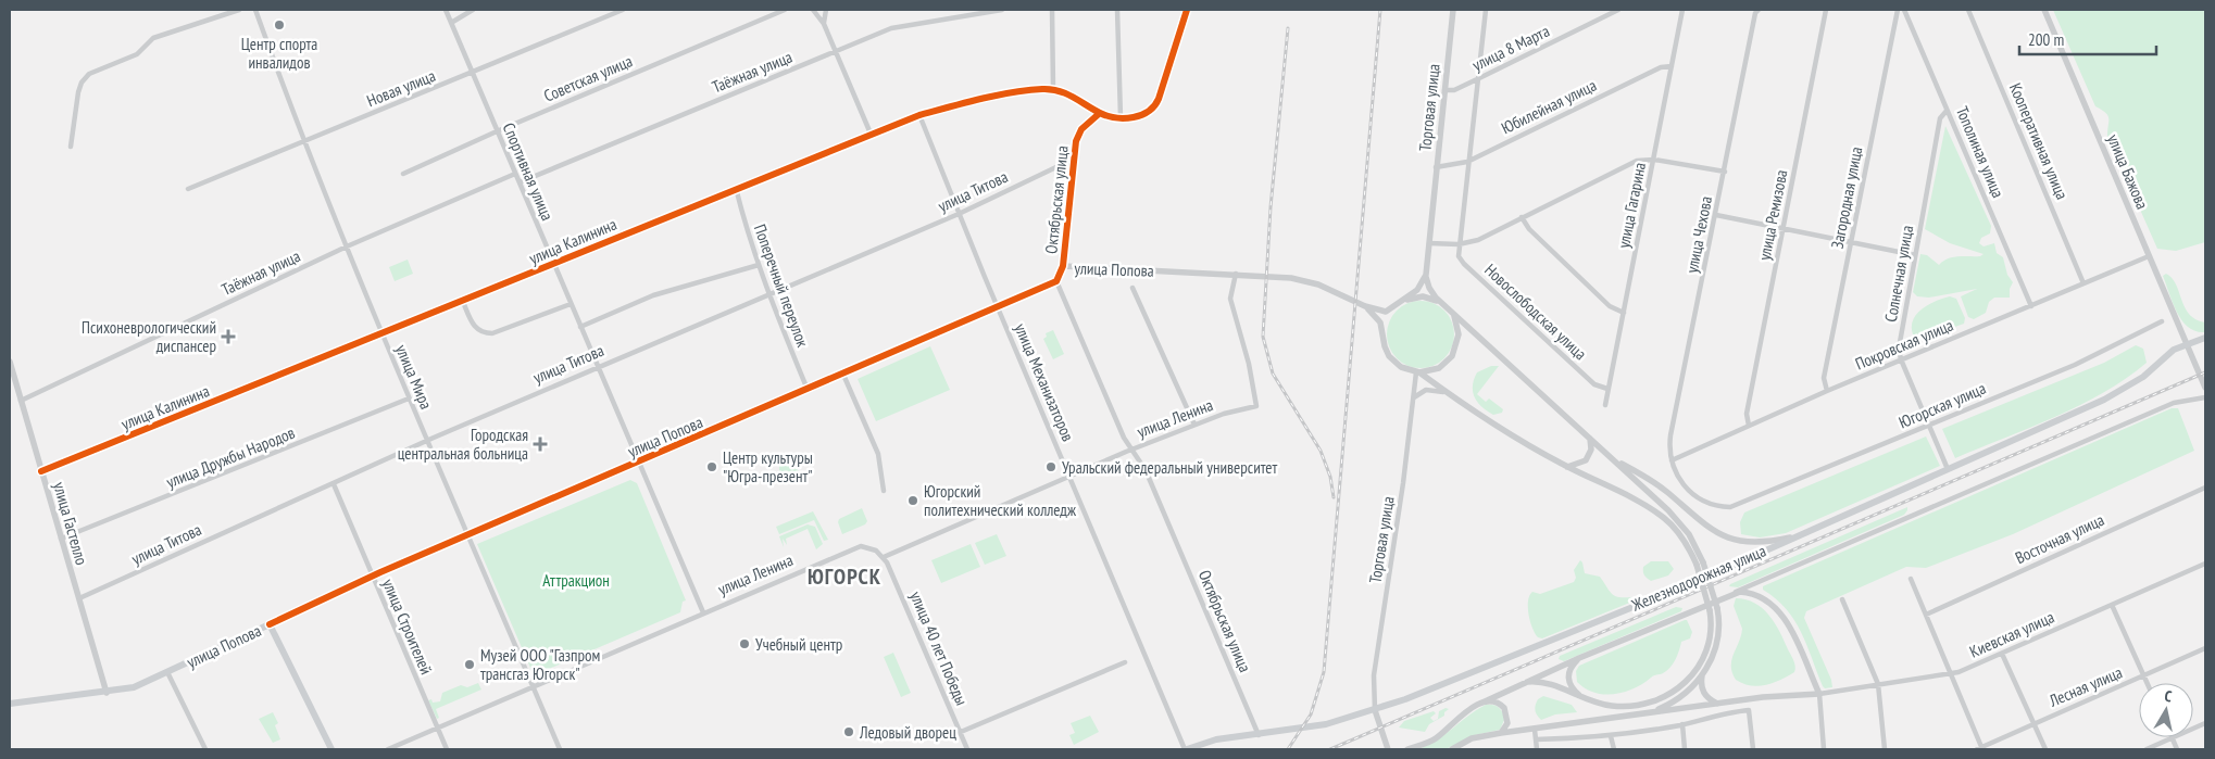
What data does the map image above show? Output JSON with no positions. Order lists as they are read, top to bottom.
{
  "streets": {
    "main road": ["улица Попова", "Железнодорожная улица"],
    "street": [
      "улица 8 Марта",
      "Таёжная улица",
      "Советская улица",
      "Новая улица",
      "Юбилейная улица",
      "Торговая улица",
      "Кооперативная улица",
      "Тополиная улица",
      "Спортивная улица",
      "улица Бажова",
      "улица Титова",
      "Загородная улица",
      "Октябрьская улица",
      "улица Гагарина",
      "улица Ремизова",
      "улица Чехова",
      "улица Калинина",
      "Солнечная улица",
      "Поперечный переулок",
      "Новослободская улица",
      "Покровская улица",
      "улица Мира",
      "улица Механизаторов",
      "Югорская улица",
      "улица Ленина",
      "улица Дружбы Народов",
      "улица Гастелло",
      "Восточная улица",
      "улица Строителей",
      "Киевская улица",
      "улица 40 лет Победы",
      "Лесная улица"
    ]
  },
  "crossings": [
    ["улица 8 Марта", "Торговая улица"],
    ["Таёжная улица", "Спортивная улица"],
    ["Таёжная улица", "улица Мира"],
    ["Таёжная улица", "улица Гастелло"],
    ["Советская улица", "Спортивная улица"],
    ["Новая улица", "Спортивная улица"],
    ["Новая улица", "улица Мира"],
    ["Юбилейная улица", "Торговая улица"],
    ["Юбилейная улица", "улица Гагарина"],
    ["Торговая улица", "Железнодорожная улица"],
    ["Кооперативная улица", "Покровская улица"],
    ["Тополиная улица", "Солнечная улица"],
    ["Тополиная улица", "Покровская улица"],
    ["Спортивная улица", "улица Титова"],
    ["Спортивная улица", "улица Калинина"],
    ["Спортивная улица", "улица Попова"],
    ["Спортивная улица", "улица Ленина"],
    ["улица Бажова", "Покровская улица"],
    ["улица Бажова", "Железнодорожная улица"],
    ["улица Титова", "Октябрьская улица"],
    ["улица Титова", "Поперечный переулок"],
    ["улица Титова", "улица Мира"],
    ["улица Титова", "улица Механизаторов"],
    ["улица Титова", "улица Гастелло"],
    ["улица Титова", "улица Строителей"],
    ["Загородная улица", "Покровская улица"],
    ["Октябрьская улица", "улица Калинина"],
    ["Октябрьская улица", "улица Попова"],
    ["Октябрьская улица", "улица Ленина"],
    ["Октябрьская улица", "Железнодорожная улица"],
    ["улица Гагарина", "Новослободская улица"],
    ["улица Ремизова", "Покровская улица"],
    ["улица Чехова", "Покровская улица"],
    ["улица Чехова", "Югорская улица"],
    ["улица Калинина", "Поперечный переулок"],
    ["улица Калинина", "улица Мира"],
    ["улица Калинина", "улица Механизаторов"],
    ["улица Калинина", "улица Гастелло"],
    ["улица Попова", "Поперечный переулок"],
    ["улица Попова", "улица Мира"],
    ["улица Попова", "улица Механизаторов"],
    ["улица Попова", "улица Ленина"],
    ["улица Попова", "улица Гастелло"],
    ["улица Попова", "улица Строителей"],
    ["Солнечная улица", "Покровская улица"],
    ["Солнечная улица", "Югорская улица"],
    ["Солнечная улица", "Железнодорожная улица"],
    ["Покровская улица", "Югорская улица"],
    ["улица Мира", "улица Ленина"],
    ["улица Мира", "улица Дружбы Народов"],
    ["улица Механизаторов", "улица Ленина"],
    ["улица Механизаторов", "Железнодорожная улица"],
    ["улица Ленина", "улица Строителей"],
    ["улица Ленина", "улица 40 лет Победы"],
    ["улица Дружбы Народов", "улица Гастелло"]
  ],
  "districts": ["ЮГОРСК"],
  "parks": ["Аттракцион"],
  "places": {
    "other": [
      "Центр спорта инвалидов",
      "Центр культуры \"Югра-презент\"",
      "Уральский федеральный университет",
      "Югорский политехнический колледж",
      "Учебный центр",
      "Музей ООО \"Газпром трансгаз Югорск\"",
      "Ледовый дворец"
    ],
    "health": ["Психоневрологический диспансер", "Городская центральная больница"]
  },
  "scale_bar": "200 m",
  "north": "top"
}
